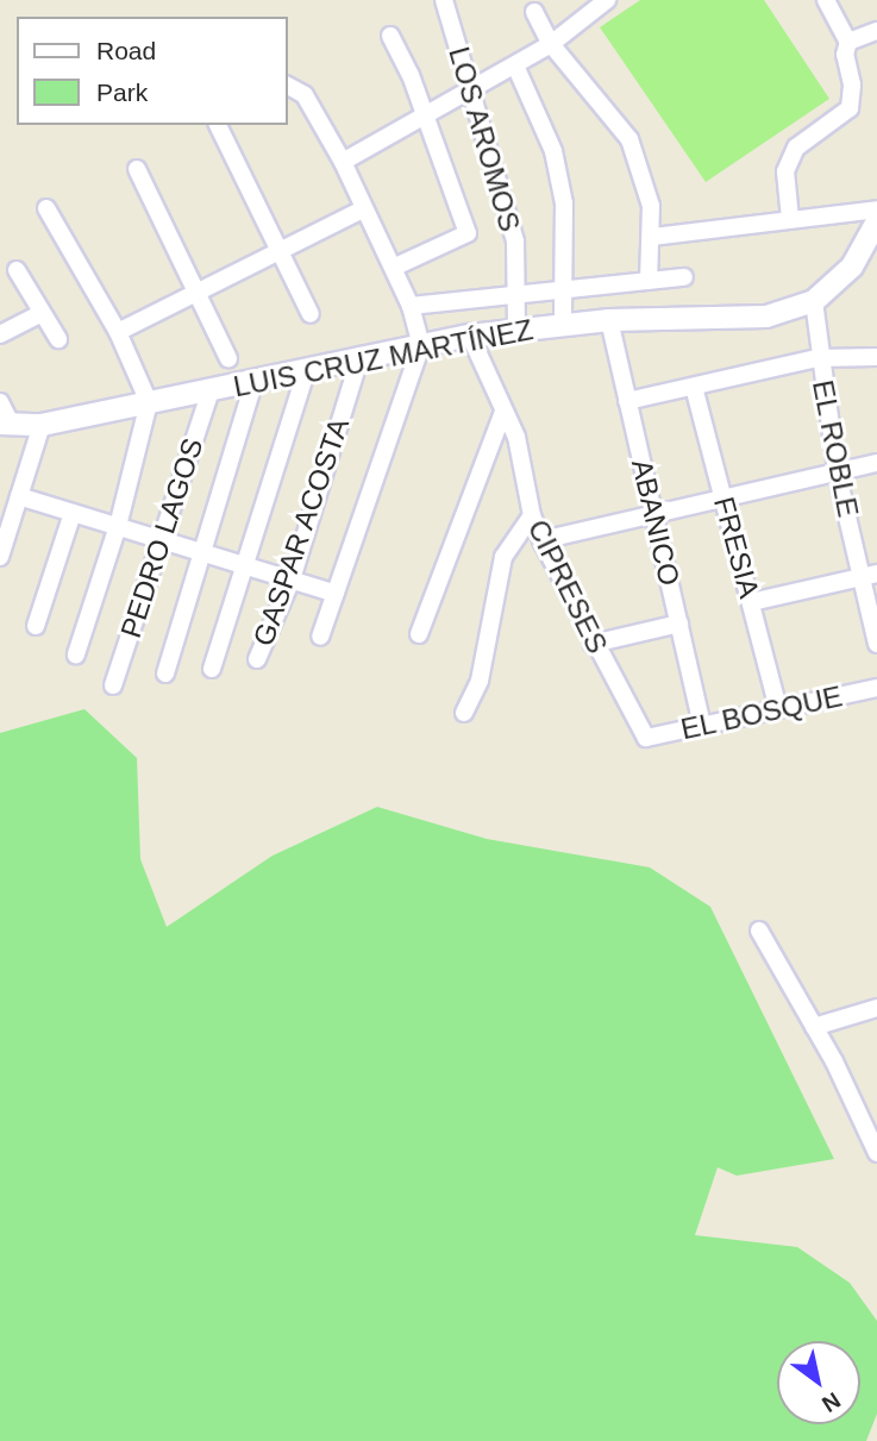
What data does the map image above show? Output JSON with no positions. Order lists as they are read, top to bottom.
{
  "streets": {
    "street": [
      "LOS AROMOS",
      "LUIS CRUZ MARTÍNEZ",
      "EL ROBLE",
      "ABANICO",
      "GASPAR ACOSTA",
      "PEDRO LAGOS",
      "FRESIA",
      "CIPRESES",
      "EL BOSQUE"
    ]
  },
  "crossings": [
    ["LOS AROMOS", "LUIS CRUZ MARTÍNEZ"],
    ["LUIS CRUZ MARTÍNEZ", "EL ROBLE"],
    ["LUIS CRUZ MARTÍNEZ", "ABANICO"],
    ["LUIS CRUZ MARTÍNEZ", "GASPAR ACOSTA"],
    ["LUIS CRUZ MARTÍNEZ", "PEDRO LAGOS"],
    ["LUIS CRUZ MARTÍNEZ", "CIPRESES"],
    ["ABANICO", "EL BOSQUE"],
    ["FRESIA", "EL BOSQUE"],
    ["CIPRESES", "EL BOSQUE"]
  ],
  "legend": ["Road", "Park"],
  "north": "bottom right"
}
